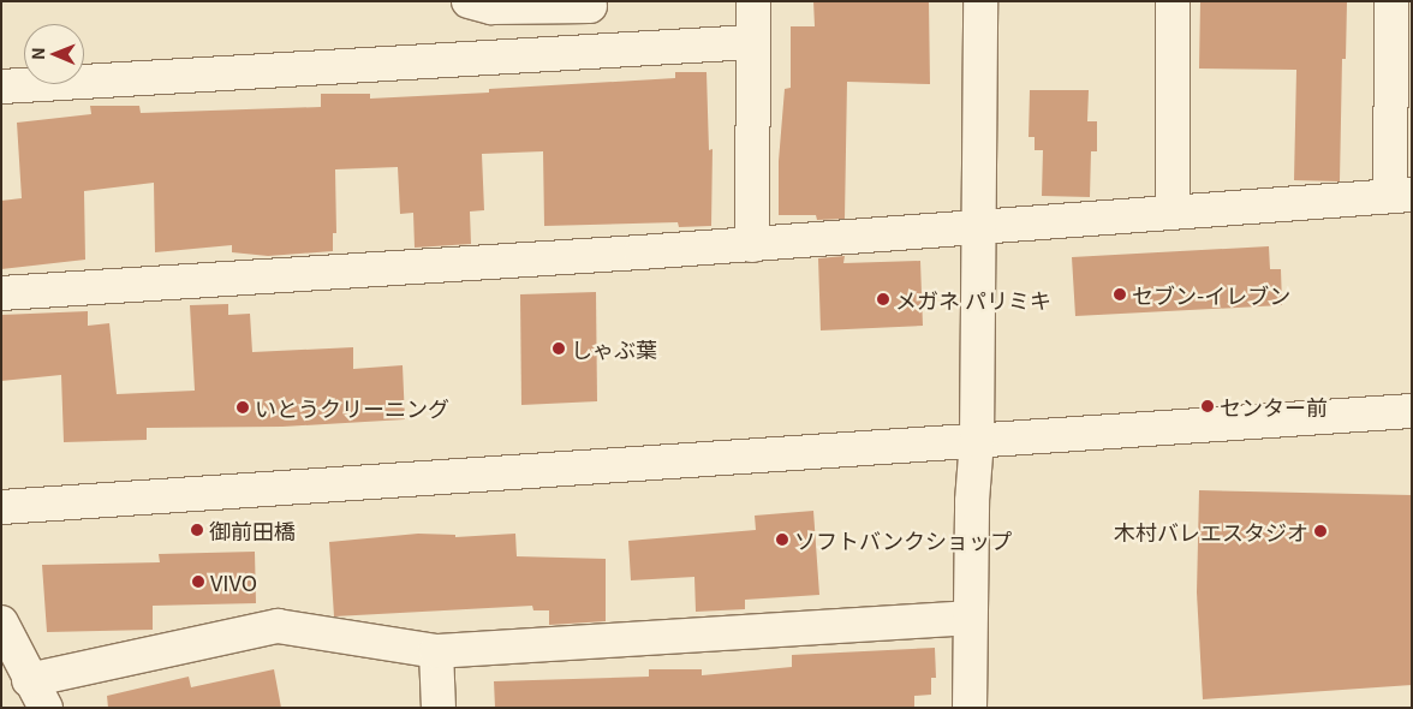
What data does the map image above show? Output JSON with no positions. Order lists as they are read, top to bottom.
{
  "places": [
    "セブン-イレブン",
    "メガネ パリミキ",
    "しゃぶ葉",
    "センター前",
    "いとうクリーニング",
    "御前田橋",
    "木村バレエスタジオ",
    "ソフトバンクショップ",
    "VIVO"
  ],
  "north": "left"
}
